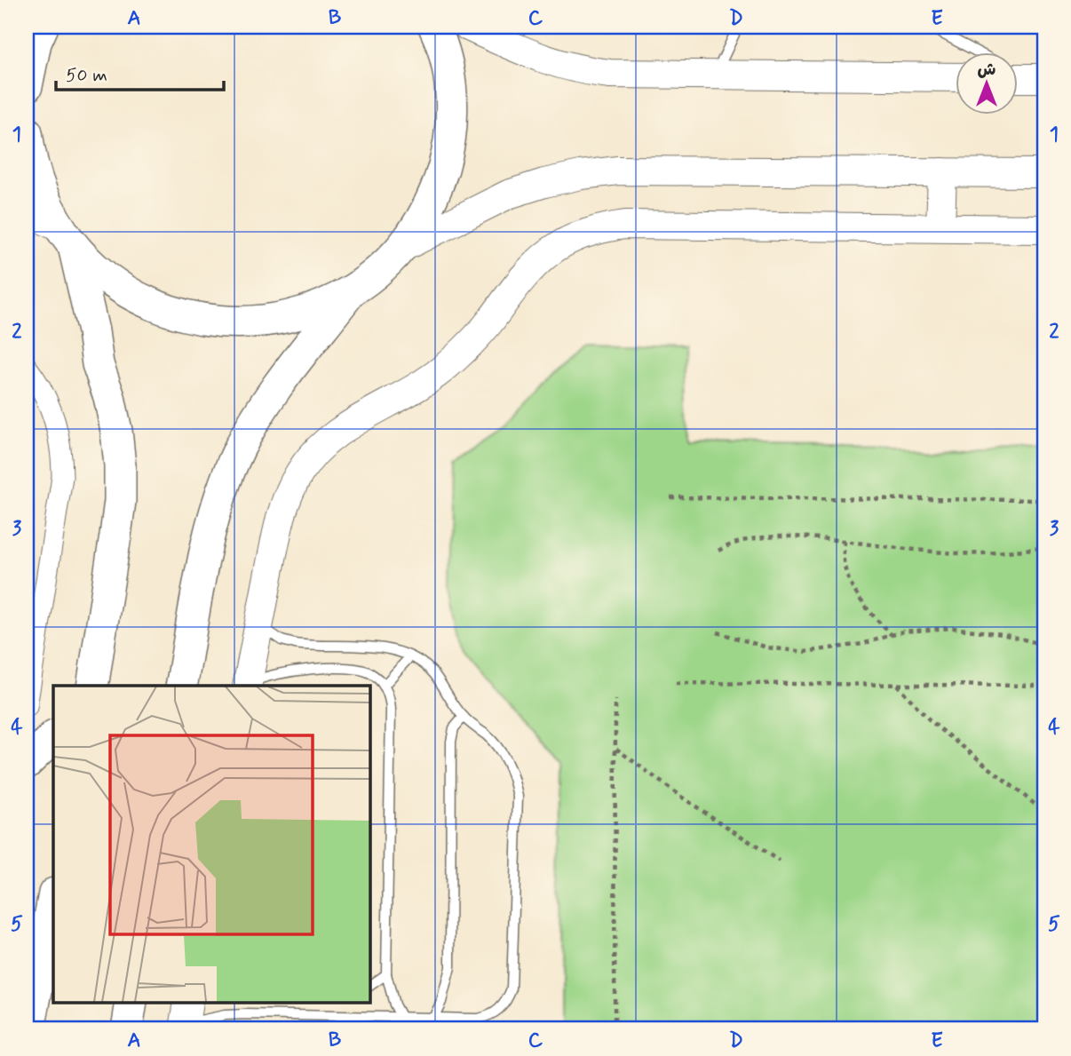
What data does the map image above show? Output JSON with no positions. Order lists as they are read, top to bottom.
{
  "scale_bar": "50 m",
  "north": "top",
  "grid": {
    "columns": [
      "A",
      "B",
      "C",
      "D",
      "E"
    ],
    "rows": [
      "1",
      "2",
      "3",
      "4",
      "5"
    ]
  }
}
